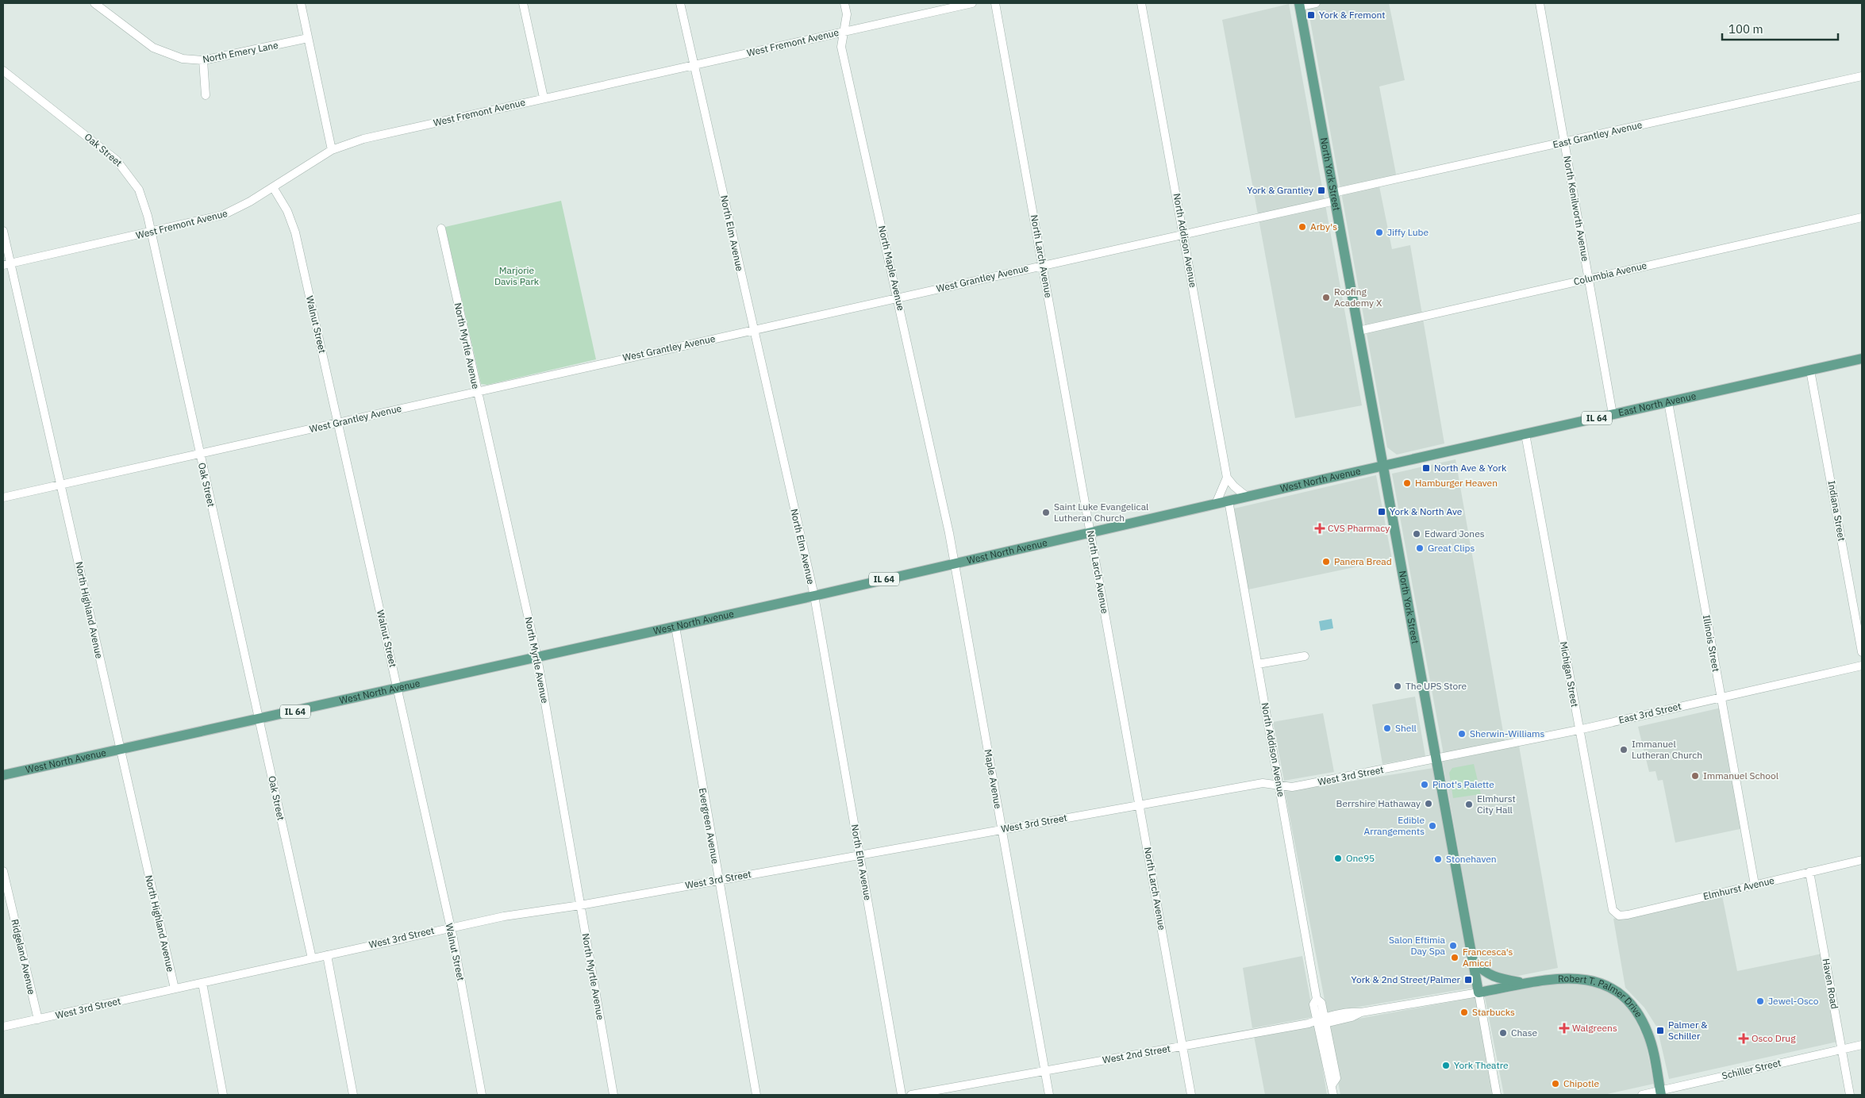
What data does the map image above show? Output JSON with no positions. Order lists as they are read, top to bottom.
{
  "streets": {
    "main road": [
      "North York Street",
      "East North Avenue",
      "IL 64",
      "West North Avenue",
      "Robert T. Palmer Drive"
    ],
    "street": [
      "West Fremont Avenue",
      "North Emery Lane",
      "East Grantley Avenue",
      "Oak Street",
      "North Kenilworth Avenue",
      "North Elm Avenue",
      "North Addison Avenue",
      "North Larch Avenue",
      "North Maple Avenue",
      "Columbia Avenue",
      "West Grantley Avenue",
      "Walnut Street",
      "North Myrtle Avenue",
      "Indiana Street",
      "North Highland Avenue",
      "Illinois Street",
      "Michigan Street",
      "East 3rd Street",
      "West 3rd Street",
      "Maple Avenue",
      "Evergreen Avenue",
      "Elmhurst Avenue",
      "Ridgeland Avenue",
      "Haven Road",
      "West 2nd Street",
      "Schiller Street"
    ]
  },
  "crossings": [
    ["West Fremont Avenue", "Oak Street"],
    ["West Fremont Avenue", "North Elm Avenue"],
    ["West Fremont Avenue", "North Maple Avenue"],
    ["West Fremont Avenue", "Walnut Street"],
    ["West Fremont Avenue", "North Highland Avenue"],
    ["East Grantley Avenue", "North York Street"],
    ["East Grantley Avenue", "North Kenilworth Avenue"],
    ["East Grantley Avenue", "West Grantley Avenue"],
    ["Oak Street", "West Grantley Avenue"],
    ["Oak Street", "West North Avenue"],
    ["Oak Street", "West 3rd Street"],
    ["North York Street", "Columbia Avenue"],
    ["North York Street", "West Grantley Avenue"],
    ["North York Street", "East North Avenue"],
    ["North York Street", "West North Avenue"],
    ["North York Street", "East 3rd Street"],
    ["North York Street", "West 3rd Street"],
    ["North York Street", "Robert T. Palmer Drive"],
    ["North York Street", "West 2nd Street"],
    ["North Kenilworth Avenue", "Columbia Avenue"],
    ["North Kenilworth Avenue", "East North Avenue"],
    ["North Elm Avenue", "West Grantley Avenue"],
    ["North Elm Avenue", "West North Avenue"],
    ["North Elm Avenue", "West 3rd Street"],
    ["North Addison Avenue", "West Grantley Avenue"],
    ["North Addison Avenue", "West North Avenue"],
    ["North Addison Avenue", "West 3rd Street"],
    ["North Addison Avenue", "West 2nd Street"],
    ["North Larch Avenue", "West Grantley Avenue"],
    ["North Larch Avenue", "West North Avenue"],
    ["North Larch Avenue", "West 3rd Street"],
    ["North Larch Avenue", "West 2nd Street"],
    ["North Maple Avenue", "West Grantley Avenue"],
    ["North Maple Avenue", "Maple Avenue"],
    ["West Grantley Avenue", "Walnut Street"],
    ["West Grantley Avenue", "North Myrtle Avenue"],
    ["West Grantley Avenue", "North Highland Avenue"],
    ["Walnut Street", "West North Avenue"],
    ["Walnut Street", "West 3rd Street"],
    ["North Myrtle Avenue", "West North Avenue"],
    ["North Myrtle Avenue", "West 3rd Street"],
    ["East North Avenue", "West North Avenue"],
    ["East North Avenue", "Indiana Street"],
    ["East North Avenue", "Illinois Street"],
    ["East North Avenue", "Michigan Street"],
    ["West North Avenue", "North Highland Avenue"],
    ["West North Avenue", "Maple Avenue"],
    ["West North Avenue", "Evergreen Avenue"],
    ["North Highland Avenue", "West 3rd Street"],
    ["Illinois Street", "East 3rd Street"],
    ["Illinois Street", "Elmhurst Avenue"],
    ["Michigan Street", "East 3rd Street"],
    ["Michigan Street", "Elmhurst Avenue"],
    ["East 3rd Street", "West 3rd Street"],
    ["West 3rd Street", "Maple Avenue"],
    ["West 3rd Street", "Evergreen Avenue"],
    ["West 3rd Street", "Ridgeland Avenue"],
    ["Maple Avenue", "West 2nd Street"],
    ["Elmhurst Avenue", "Haven Road"],
    ["Haven Road", "Schiller Street"],
    ["Robert T. Palmer Drive", "West 2nd Street"],
    ["Robert T. Palmer Drive", "Schiller Street"]
  ],
  "parks": ["Marjorie Davis Park"],
  "places": {
    "transit": [
      "York & Fremont",
      "York & Grantley",
      "North Ave & York",
      "York & North Ave",
      "York & 2nd Street/Palmer",
      "Palmer & Schiller"
    ],
    "other": [
      "Arby's",
      "Jiffy Lube",
      "Roofing Academy X",
      "Hamburger Heaven",
      "Saint Luke Evangelical Lutheran Church",
      "Edward Jones",
      "Great Clips",
      "Panera Bread",
      "The UPS Store",
      "Shell",
      "Sherwin-Williams",
      "Immanuel Lutheran Church",
      "Immanuel School",
      "Pinot's Palette",
      "Berrshire Hathaway",
      "Elmhurst City Hall",
      "Edible Arrangements",
      "One95",
      "Stonehaven",
      "Salon Eftimia Day Spa",
      "Francesca's Amicci",
      "Jewel-Osco",
      "Starbucks",
      "Chase",
      "York Theatre",
      "Chipotle"
    ],
    "health": ["CVS Pharmacy", "Walgreens", "Osco Drug"]
  },
  "scale_bar": "100 m"
}
